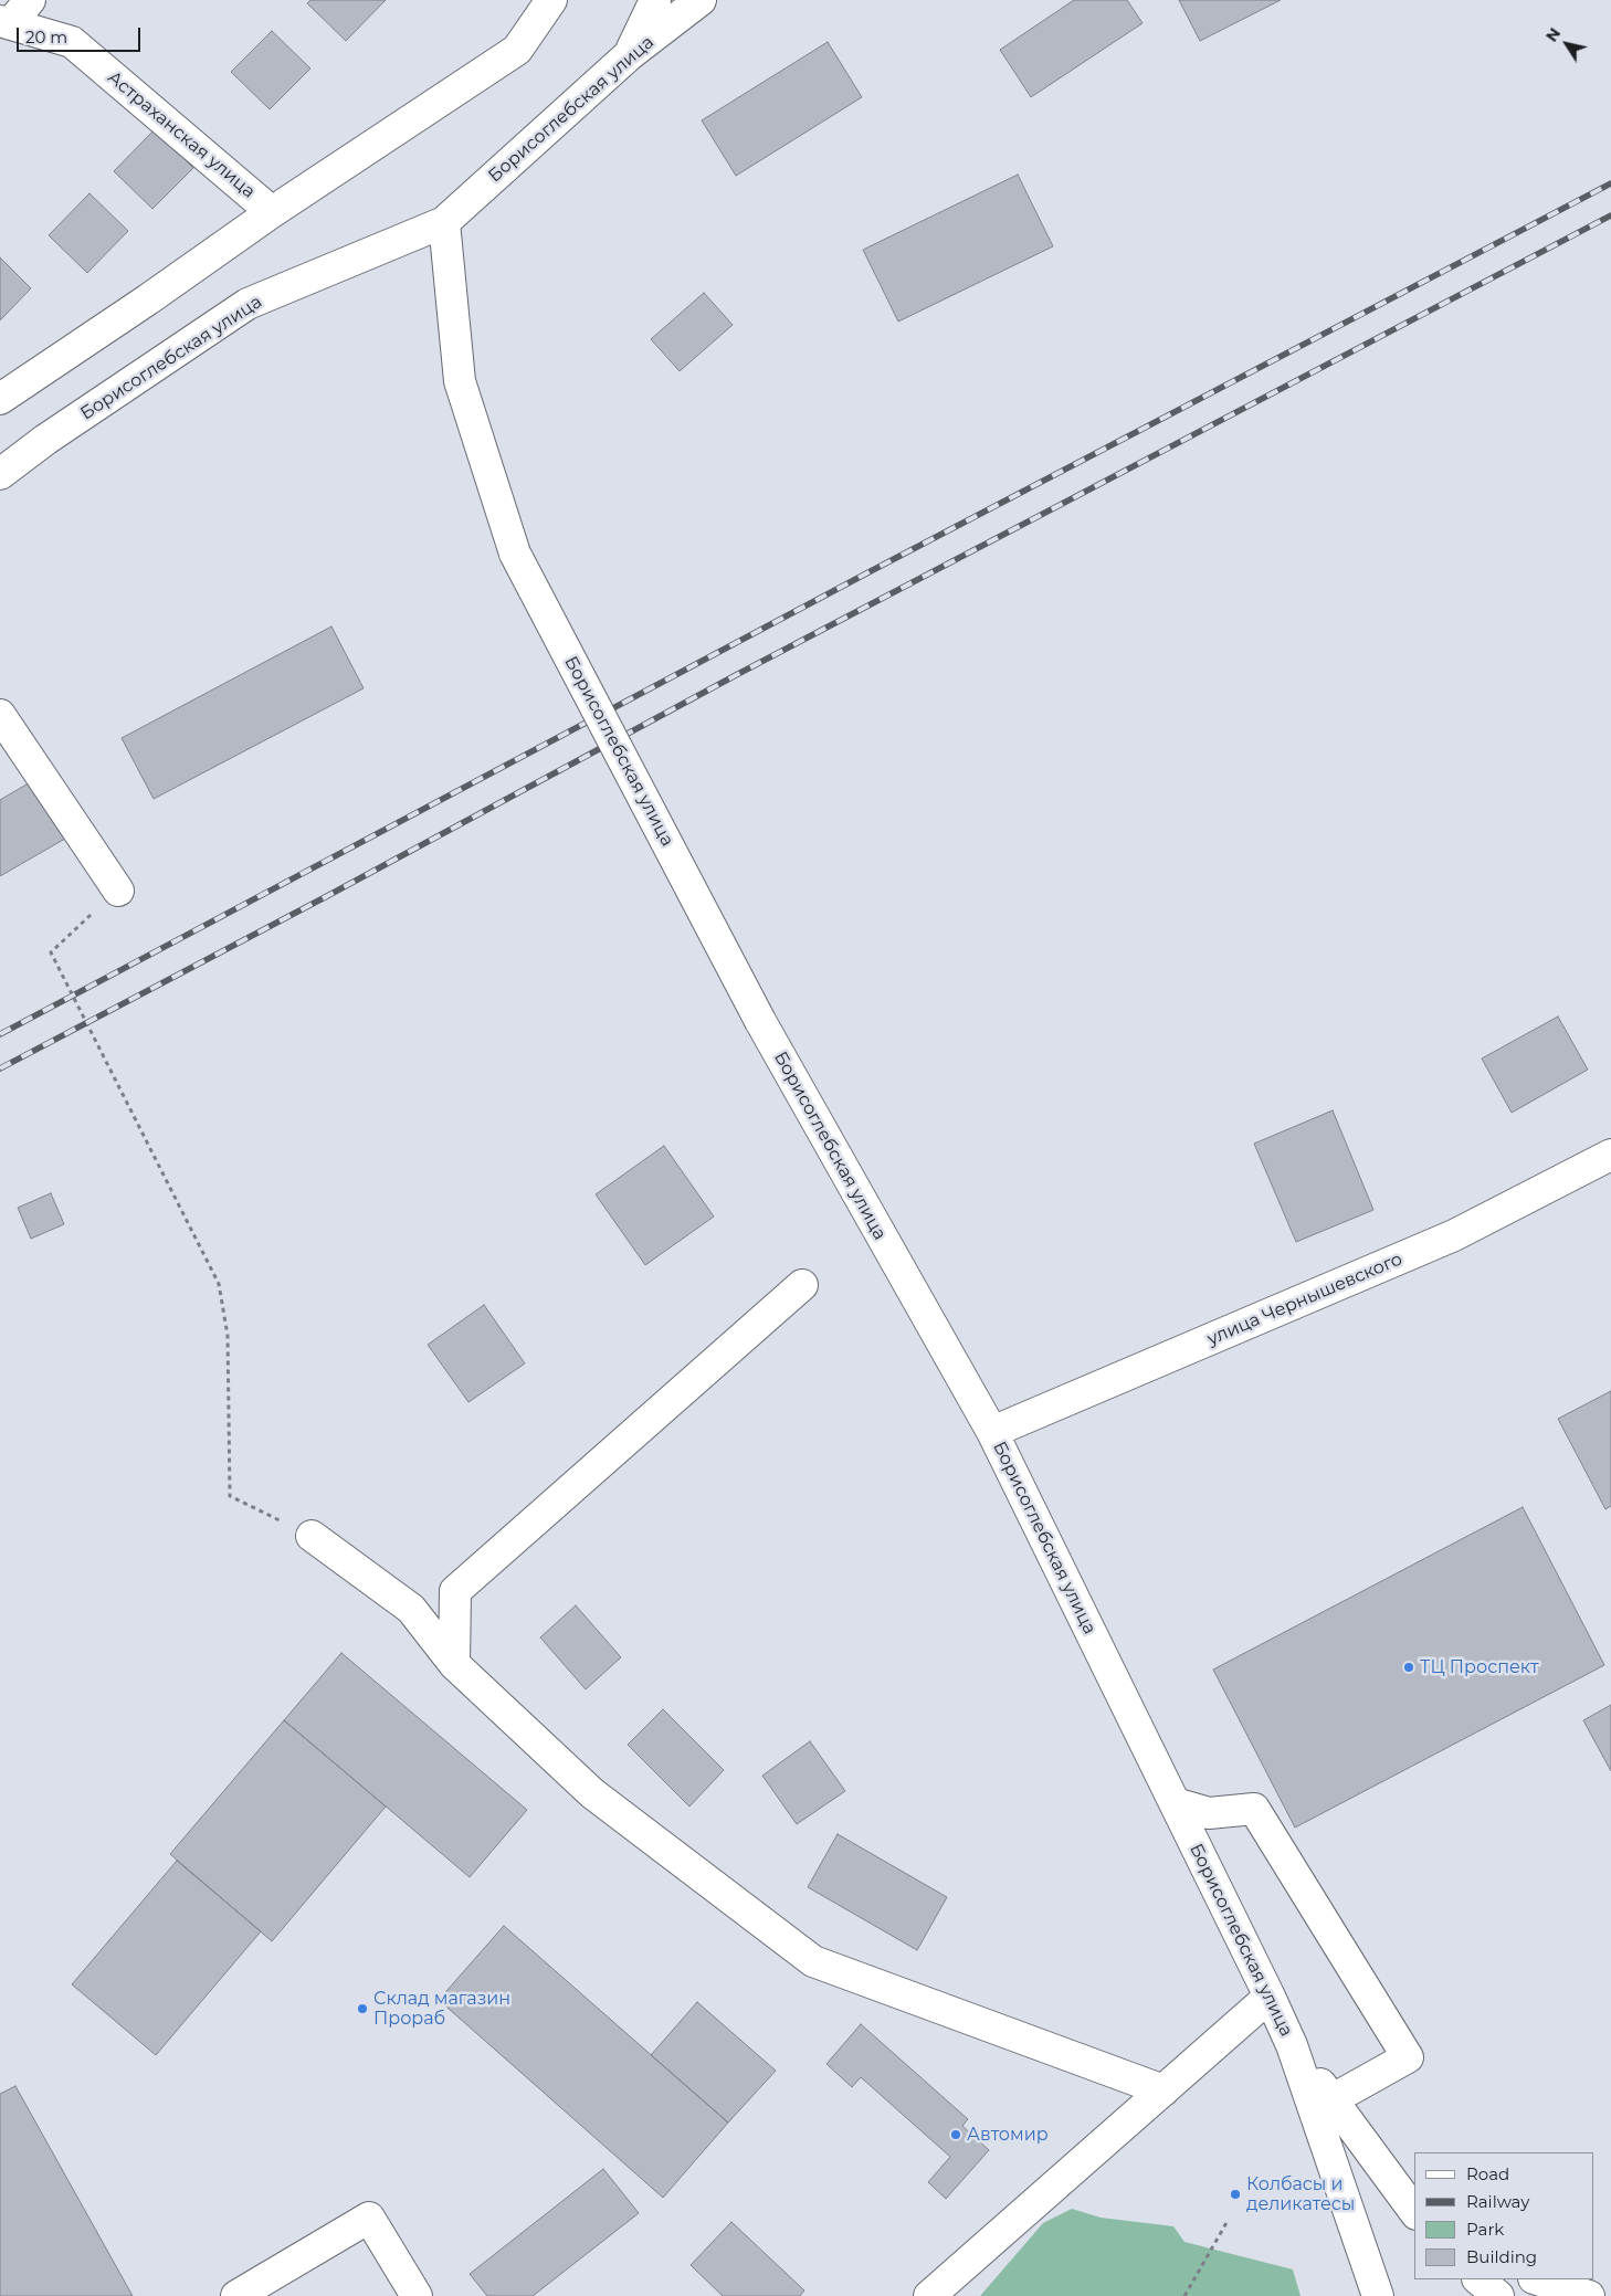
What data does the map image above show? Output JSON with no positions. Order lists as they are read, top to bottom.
{
  "streets": {
    "street": ["Борисоглебская улица", "Астраханская улица", "улица Чернышевского"]
  },
  "crossings": [
    ["Борисоглебская улица", "улица Чернышевского"]
  ],
  "places": [
    "ТЦ Проспект",
    "Склад магазин Прораб",
    "Автомир",
    "Колбасы и деликатесы"
  ],
  "legend": [
    "Road",
    "Railway",
    "Park",
    "Building"
  ],
  "scale_bar": "20 m",
  "north": "top left"
}
